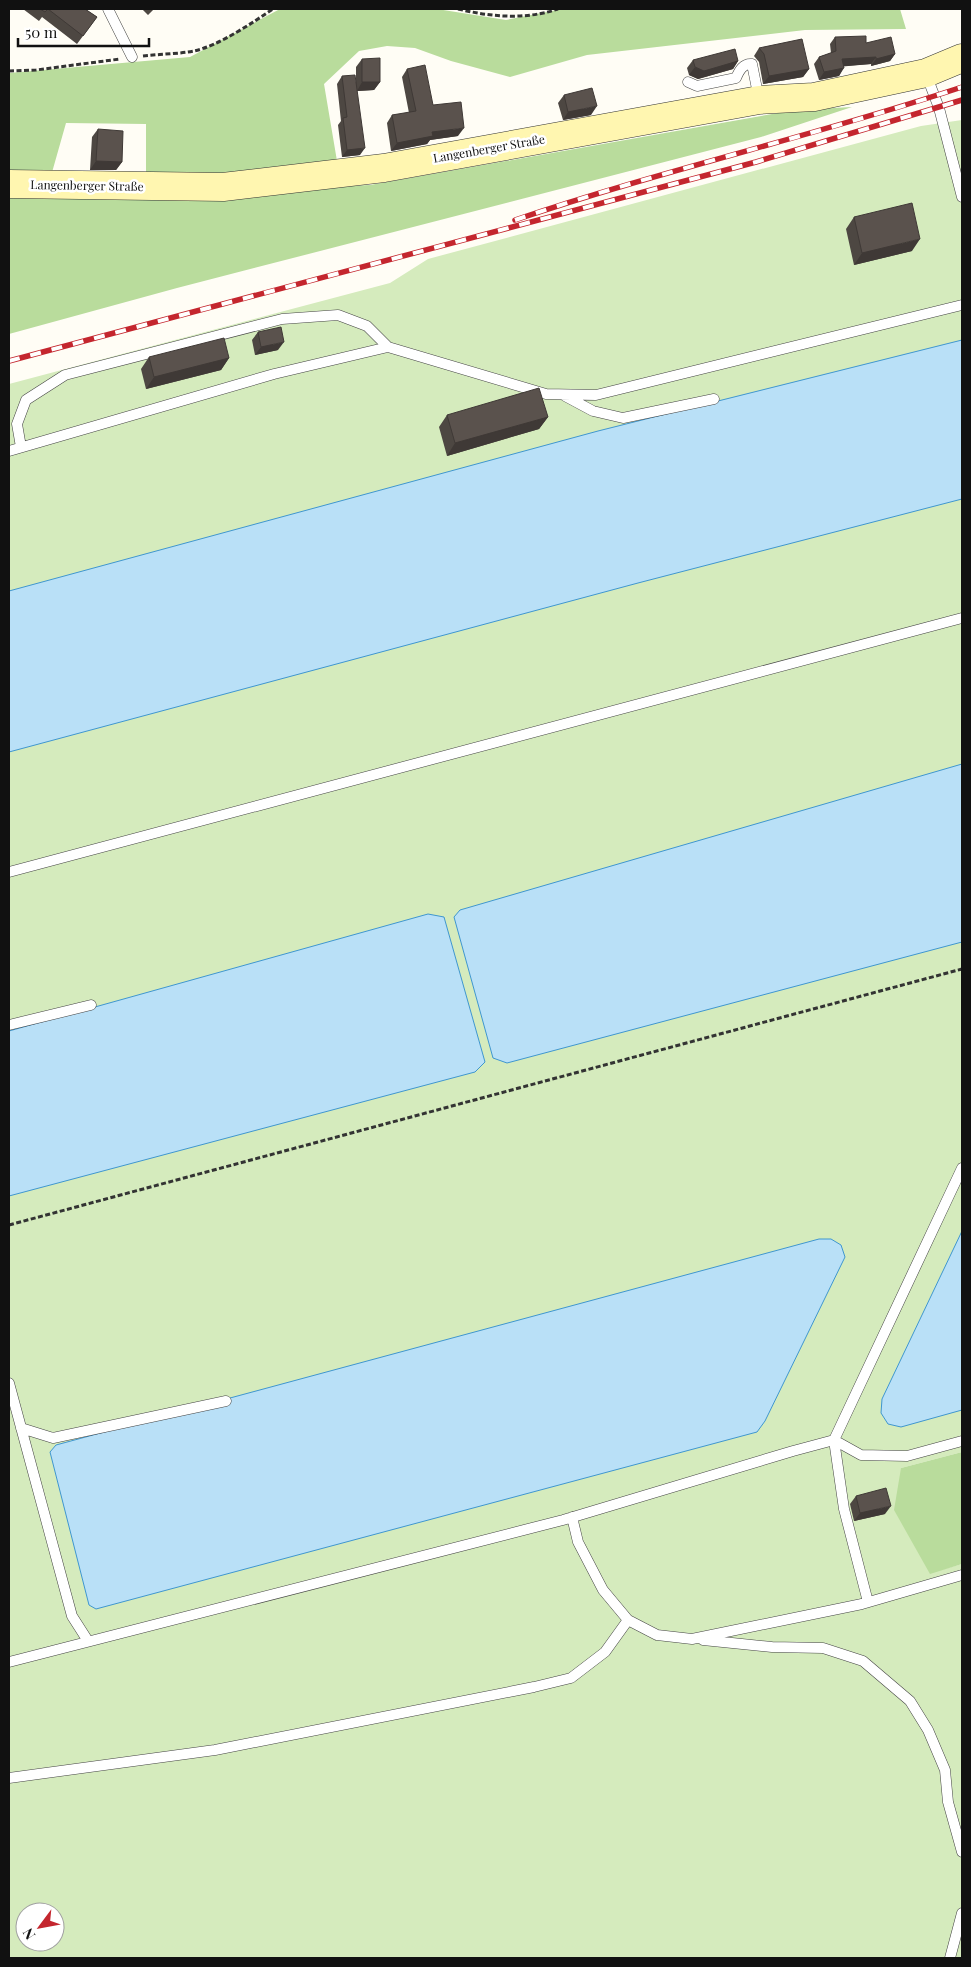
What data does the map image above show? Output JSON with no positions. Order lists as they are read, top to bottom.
{
  "streets": {
    "main road": ["Langenberger Straße"]
  },
  "scale_bar": "50 m",
  "north": "bottom left"
}
